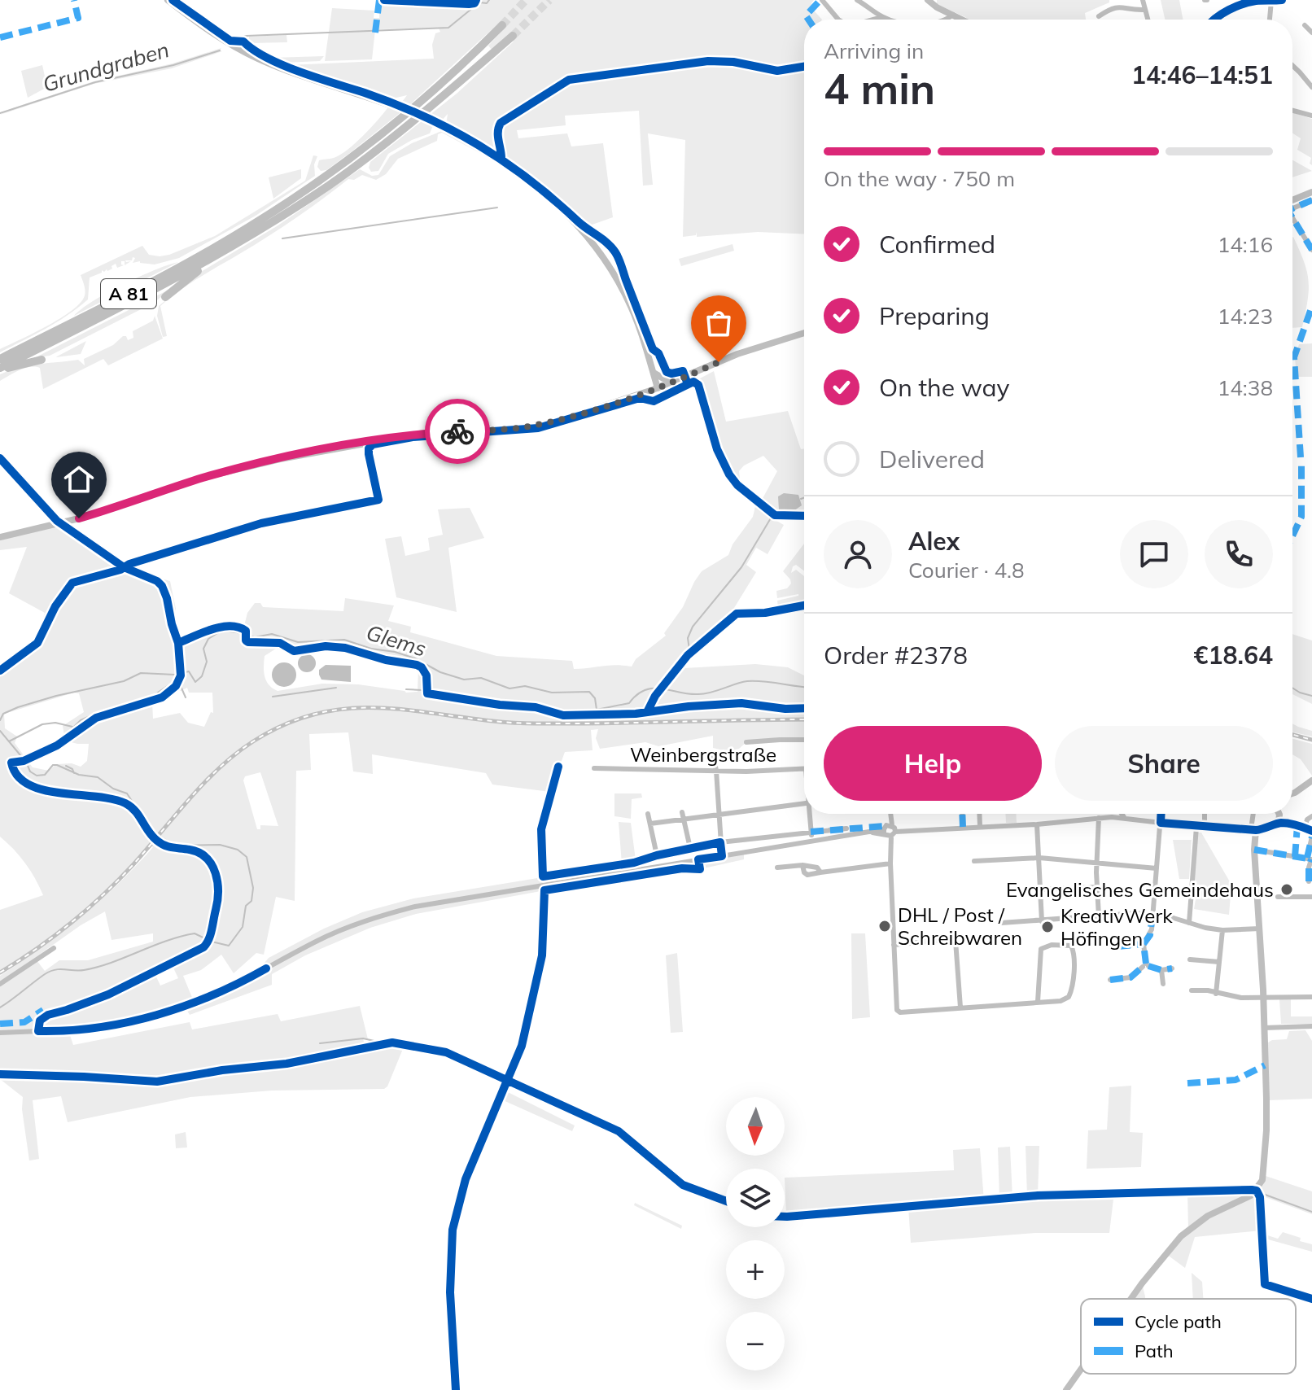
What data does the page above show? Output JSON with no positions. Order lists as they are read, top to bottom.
{
  "streets": {
    "highway": ["A 81"],
    "street": ["Weinbergstraße"]
  },
  "water": ["Grundgraben", "Glems"],
  "places": ["Evangelisches Gemeindehaus", "DHL / Post / Schreibwaren", "KreativWerk Höfingen"],
  "legend": ["Cycle path", "Path"],
  "north": "bottom",
  "page": {
    "heading": ["4 min", "Arriving in", "14:46–14:51"],
    "panel": [
      "Alex",
      "Courier · 4.8",
      "Order #2378",
      "€18.64"
    ],
    "bar": "On the way · 750 m",
    "list": [
      ["Confirmed", "14:16"],
      ["Preparing", "14:23"],
      ["On the way", "14:38"],
      "Delivered"
    ],
    "buttons": ["Help", "Share"],
    "map_buttons": ["+", "−"]
  }
}
